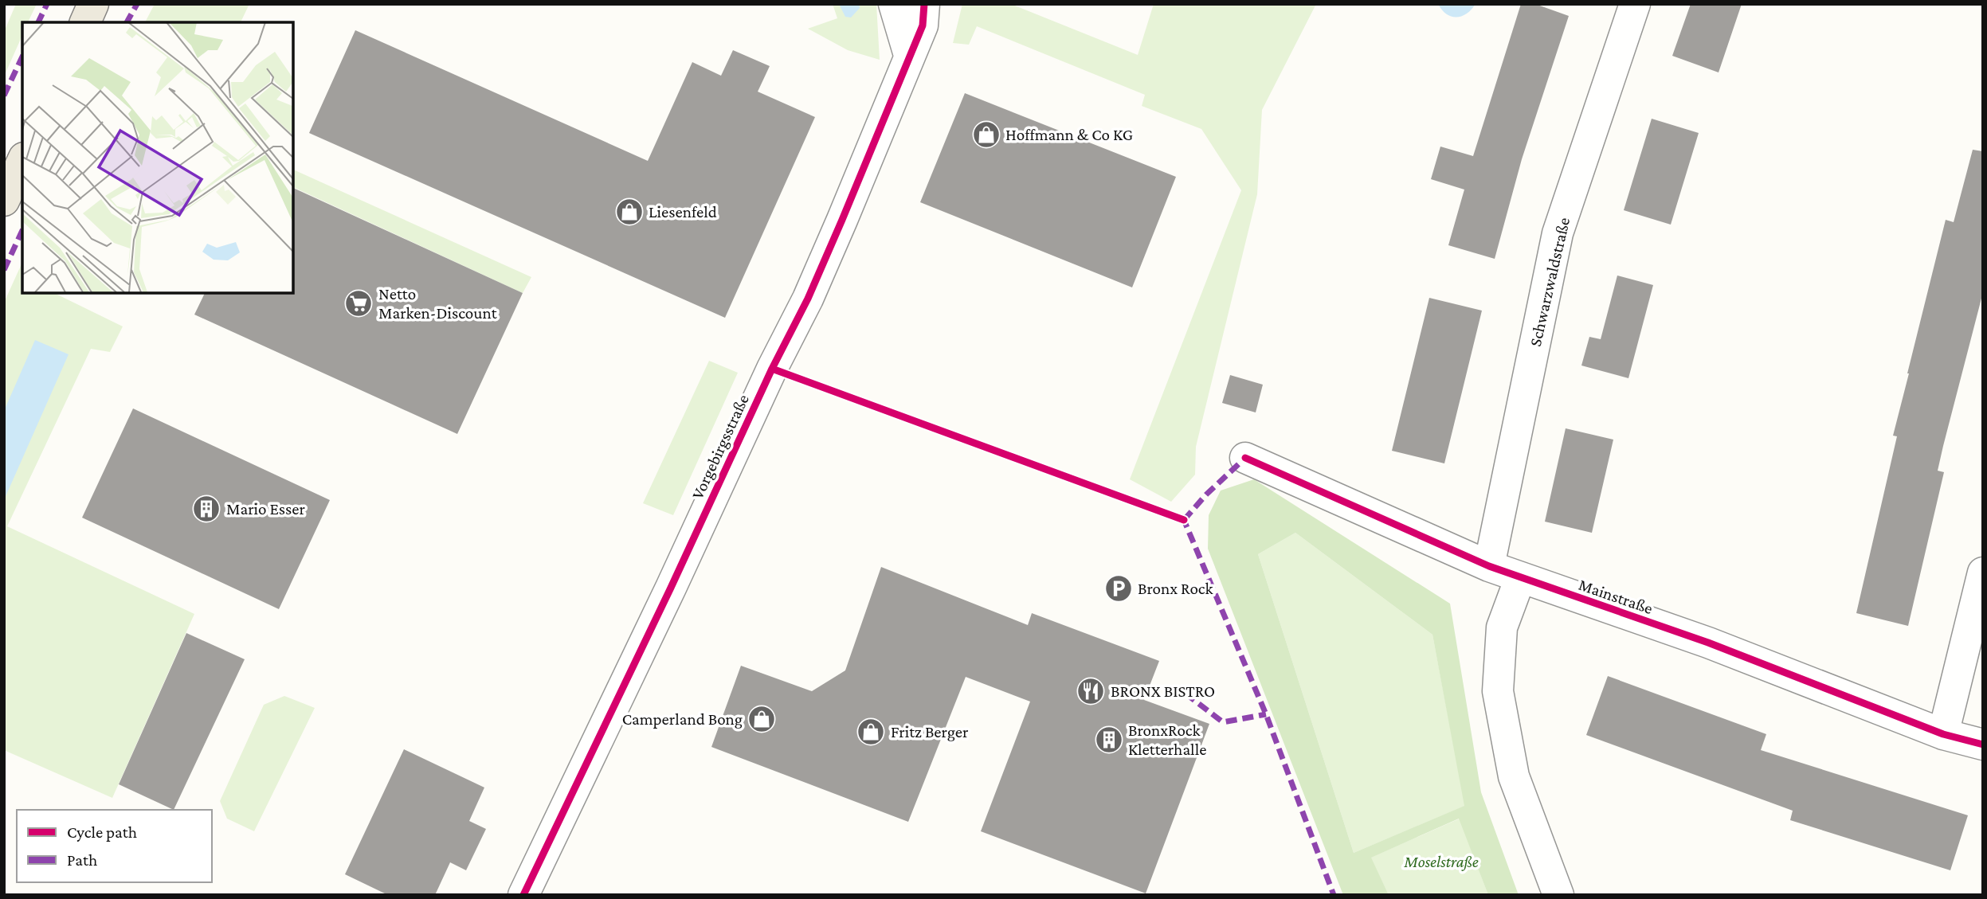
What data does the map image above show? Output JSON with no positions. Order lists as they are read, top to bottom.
{
  "streets": {
    "street": ["Schwarzwaldstraße", "Vorgebirgsstraße", "Mainstraße"]
  },
  "crossings": [
    ["Schwarzwaldstraße", "Mainstraße"]
  ],
  "parks": ["Moselstraße"],
  "places": {
    "shop": [
      "Hoffmann & Co KG",
      "Liesenfeld",
      "Camperland Bong",
      "Fritz Berger"
    ],
    "supermarket": ["Netto Marken-Discount"],
    "building": ["Mario Esser", "BronxRock Kletterhalle"],
    "parking": ["Bronx Rock"],
    "restaurant": ["BRONX BISTRO"]
  },
  "legend": ["Cycle path", "Path"]
}
